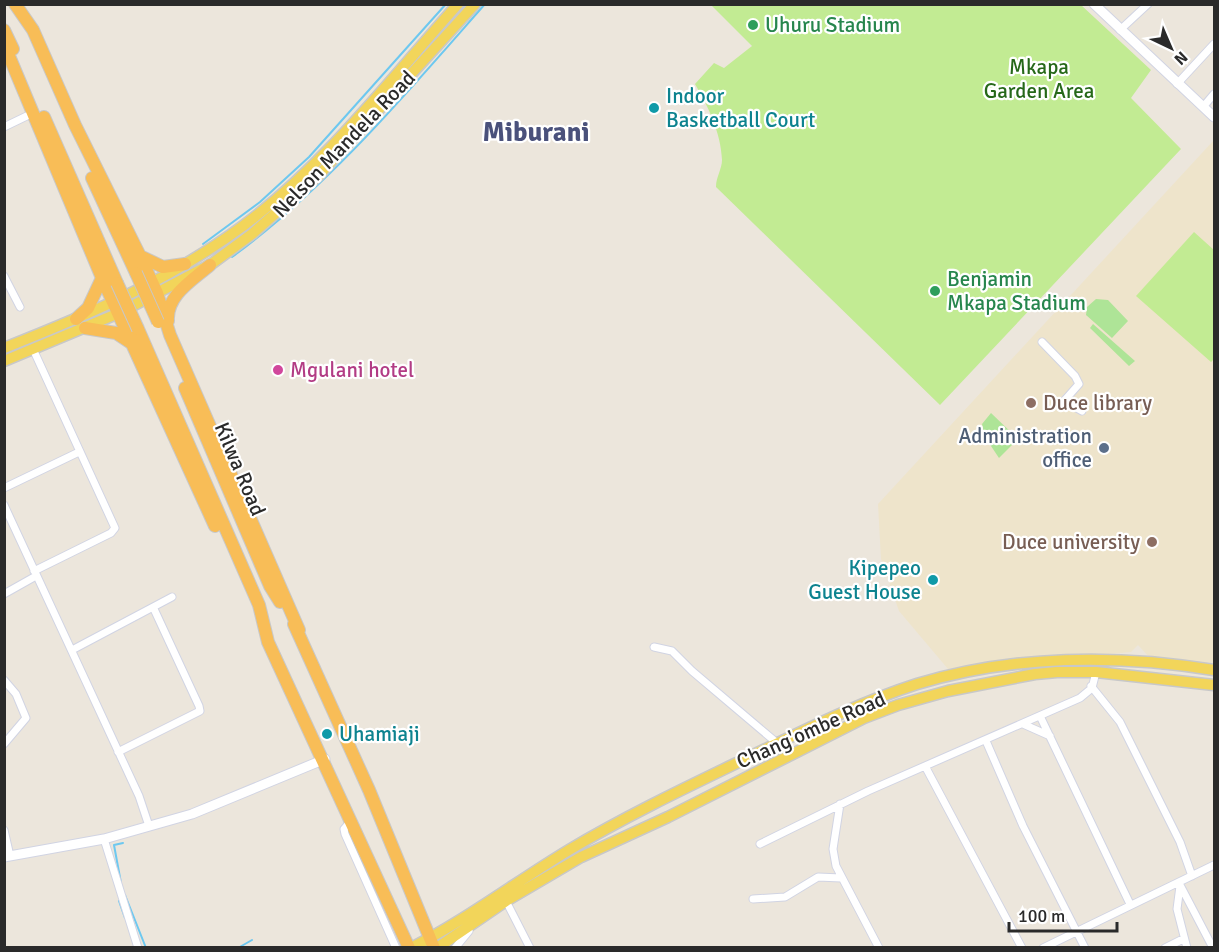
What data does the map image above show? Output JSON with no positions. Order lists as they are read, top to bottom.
{
  "streets": {
    "highway": ["Kilwa Road"],
    "main road": ["Nelson Mandela Road", "Chang'ombe Road"]
  },
  "crossings": [
    ["Kilwa Road", "Chang'ombe Road"]
  ],
  "districts": ["Miburani"],
  "parks": ["Mkapa Garden Area"],
  "places": [
    "Uhuru Stadium",
    "Indoor Basketball Court",
    "Benjamin Mkapa Stadium",
    "Mgulani hotel",
    "Duce library",
    "Administration office",
    "Duce university",
    "Kipepeo Guest House",
    "Uhamiaji"
  ],
  "scale_bar": "100 m",
  "north": "bottom right"
}
